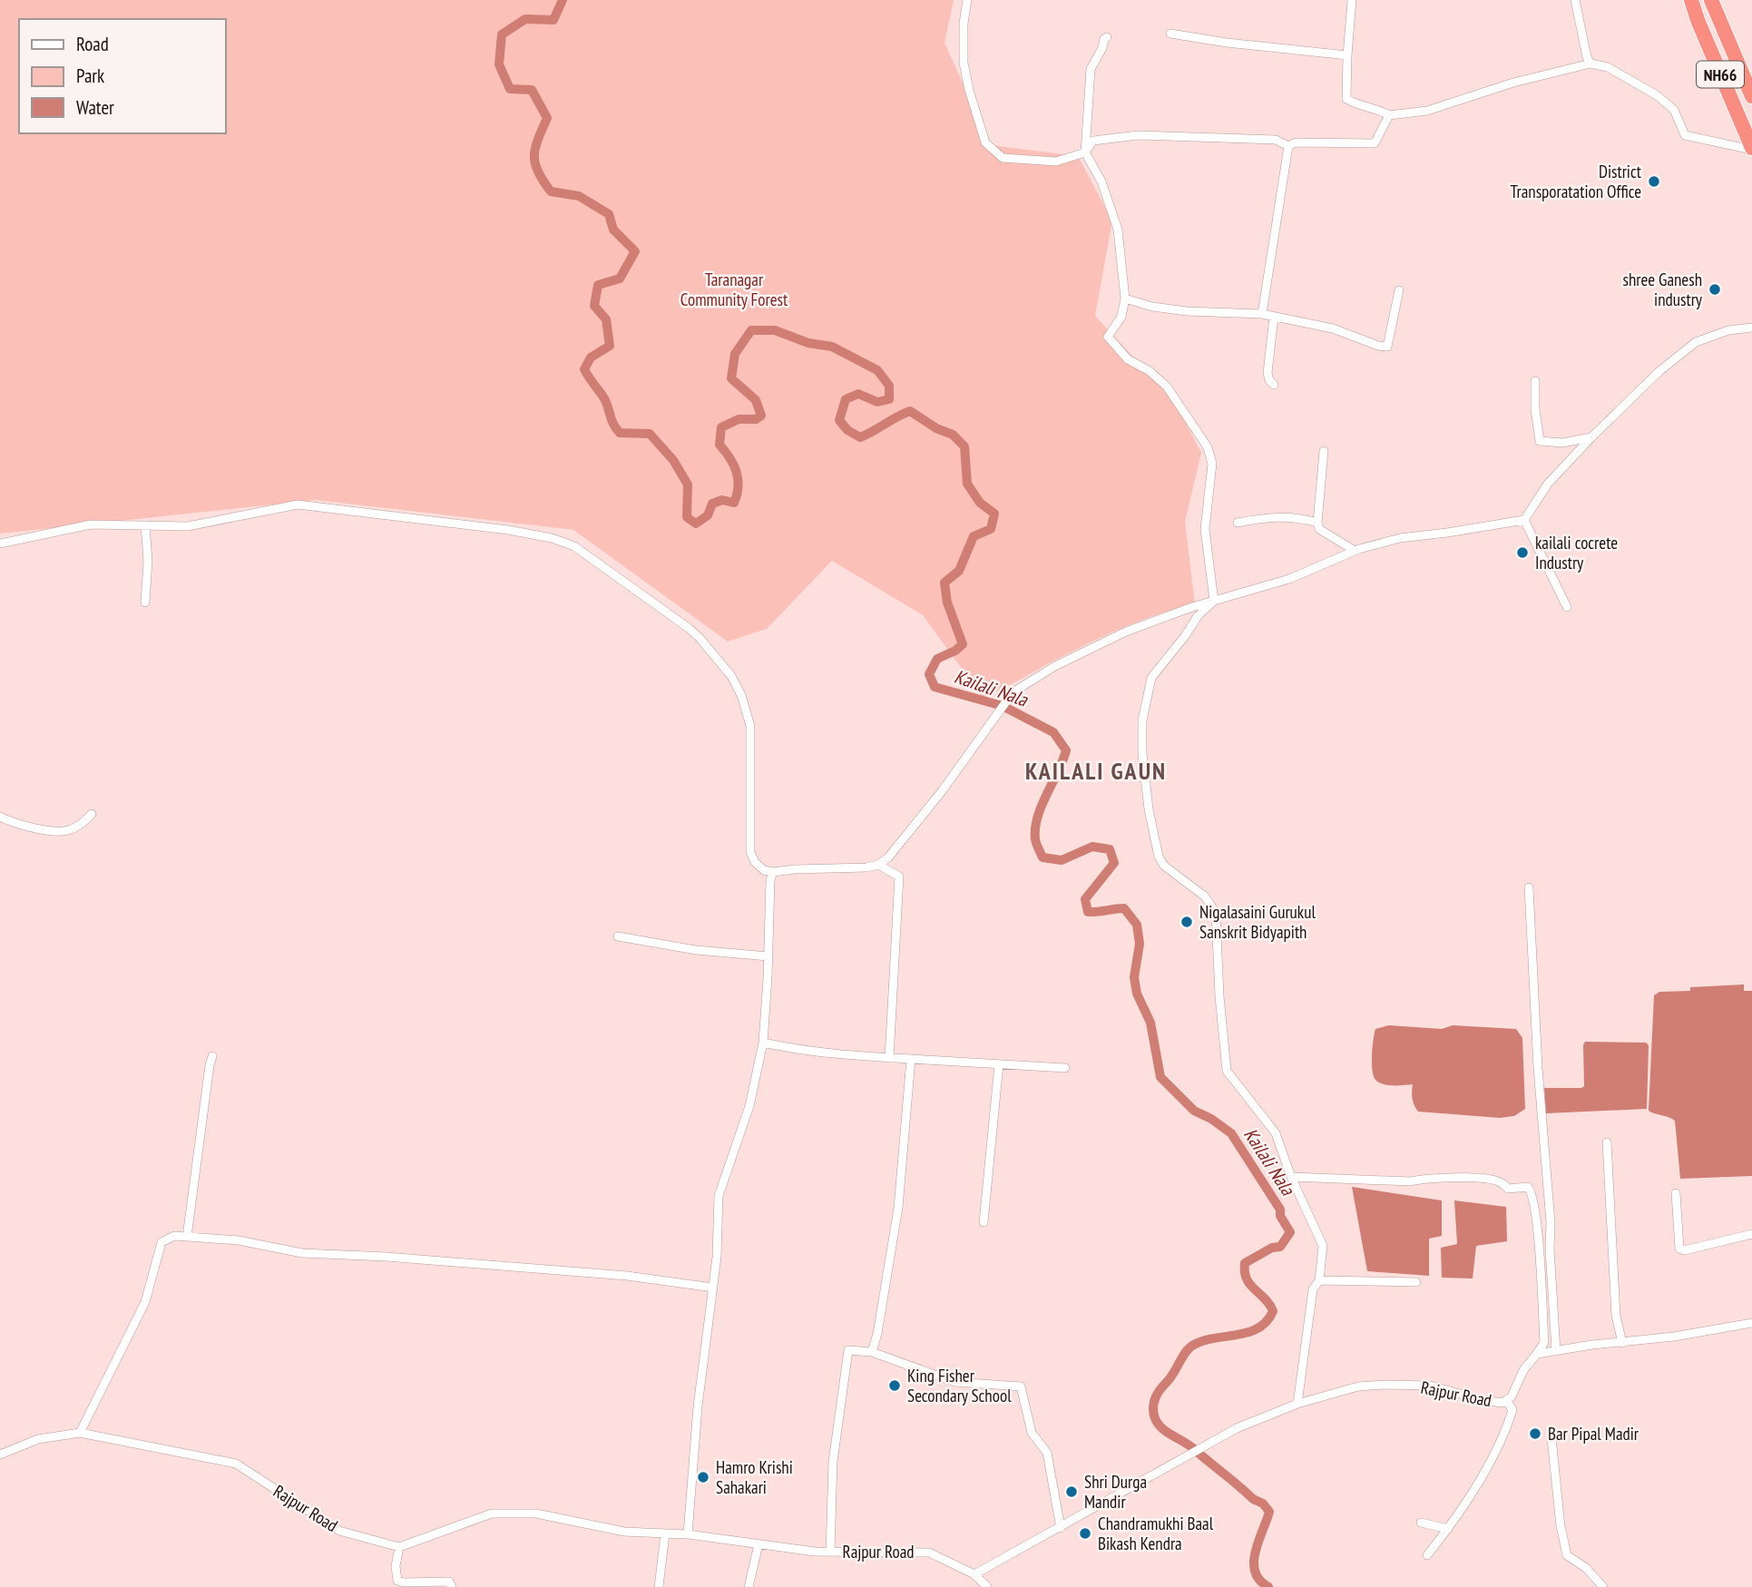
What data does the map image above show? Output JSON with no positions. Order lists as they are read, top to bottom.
{
  "streets": {
    "highway": ["NH66"],
    "street": ["Rajpur Road"]
  },
  "districts": ["KAILALI GAUN"],
  "water": ["Kailali Nala"],
  "parks": ["Taranagar Community Forest"],
  "places": [
    "District Transporatation Office",
    "shree Ganesh industry",
    "kailali cocrete Industry",
    "Nigalasaini Gurukul Sanskrit Bidyapith",
    "King Fisher Secondary School",
    "Bar Pipal Madir",
    "Hamro Krishi Sahakari",
    "Shri Durga Mandir",
    "Chandramukhi Baal Bikash Kendra"
  ],
  "legend": ["Road", "Park", "Water"]
}
